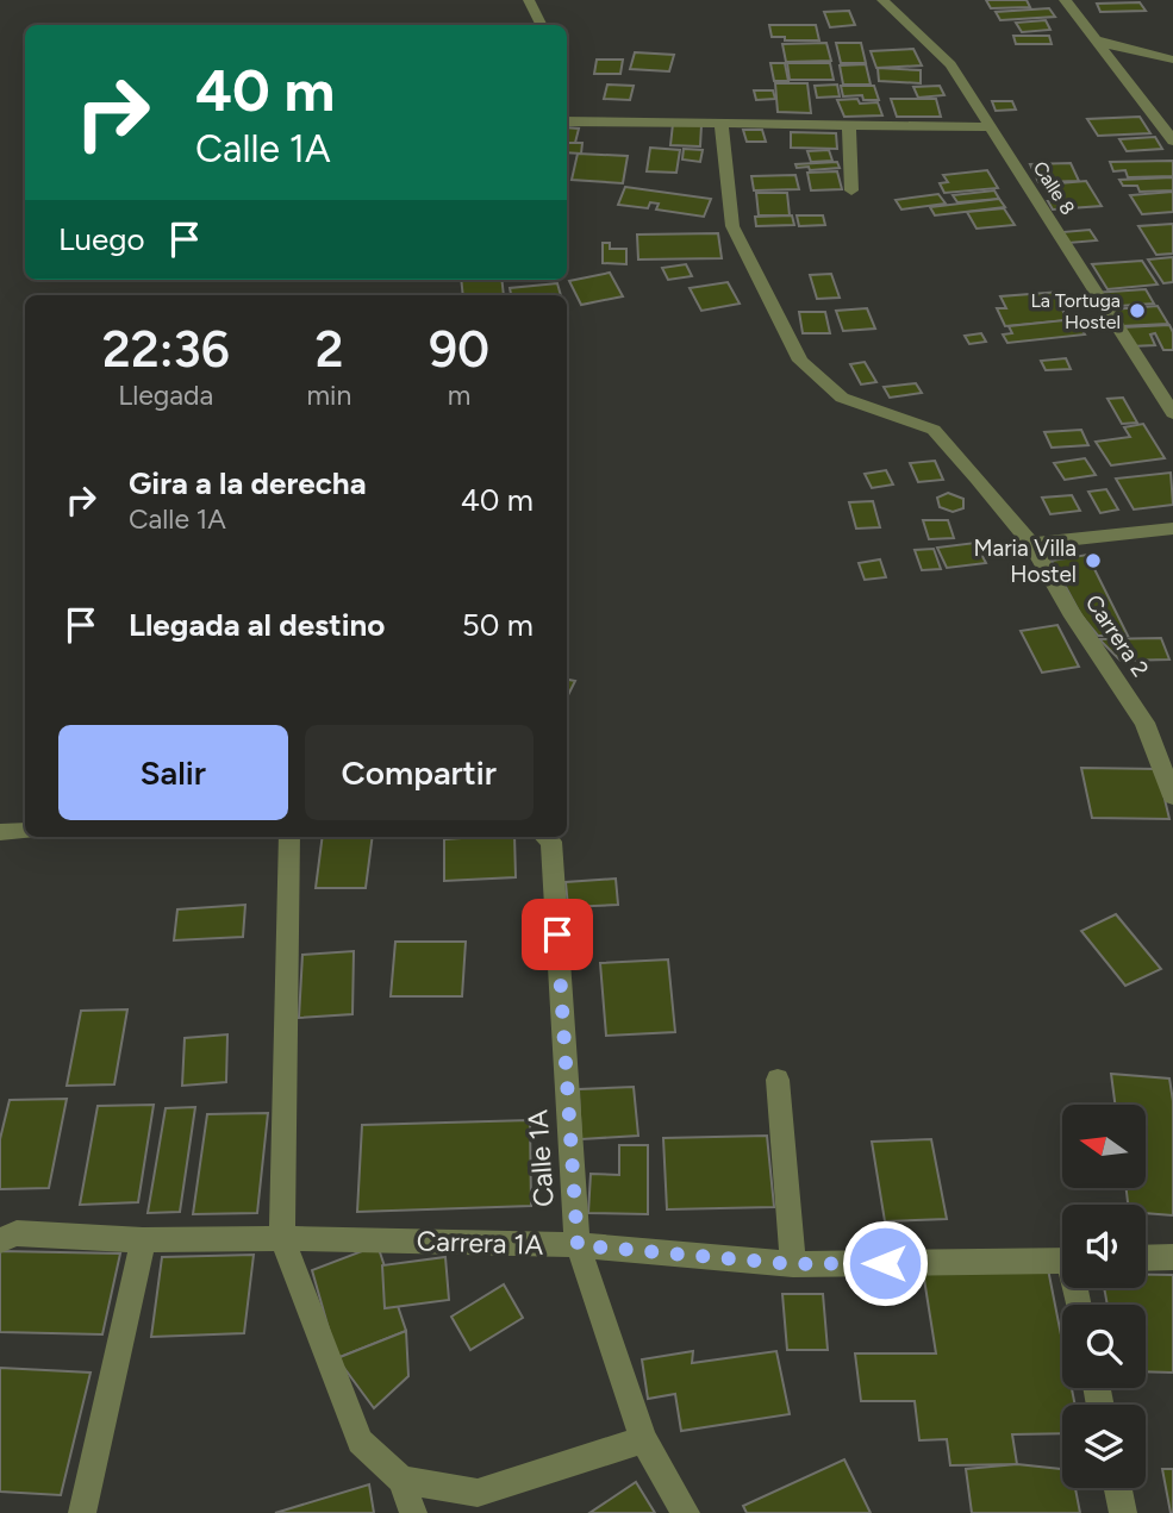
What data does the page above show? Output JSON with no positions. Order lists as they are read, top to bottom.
{
  "streets": {
    "street": [
      "Calle 8",
      "Carrera 2",
      "Calle 1A",
      "Carrera 1A"
    ]
  },
  "crossings": [
    ["Calle 1A", "Carrera 1A"]
  ],
  "places": ["La Tortuga Hostel", "Maria Villa Hostel"],
  "north": "left",
  "page": {
    "turn": ["40 m", "Calle 1A"],
    "then": "Luego",
    "eta": [
      "22:36",
      "Llegada",
      "2",
      "min",
      "90",
      "m"
    ],
    "list": [
      {
        "name": "Gira a la derecha",
        "note": "Calle 1A",
        "value": "40 m"
      },
      {
        "name": "Llegada al destino",
        "value": "50 m"
      }
    ],
    "buttons": ["Salir", "Compartir"]
  }
}
